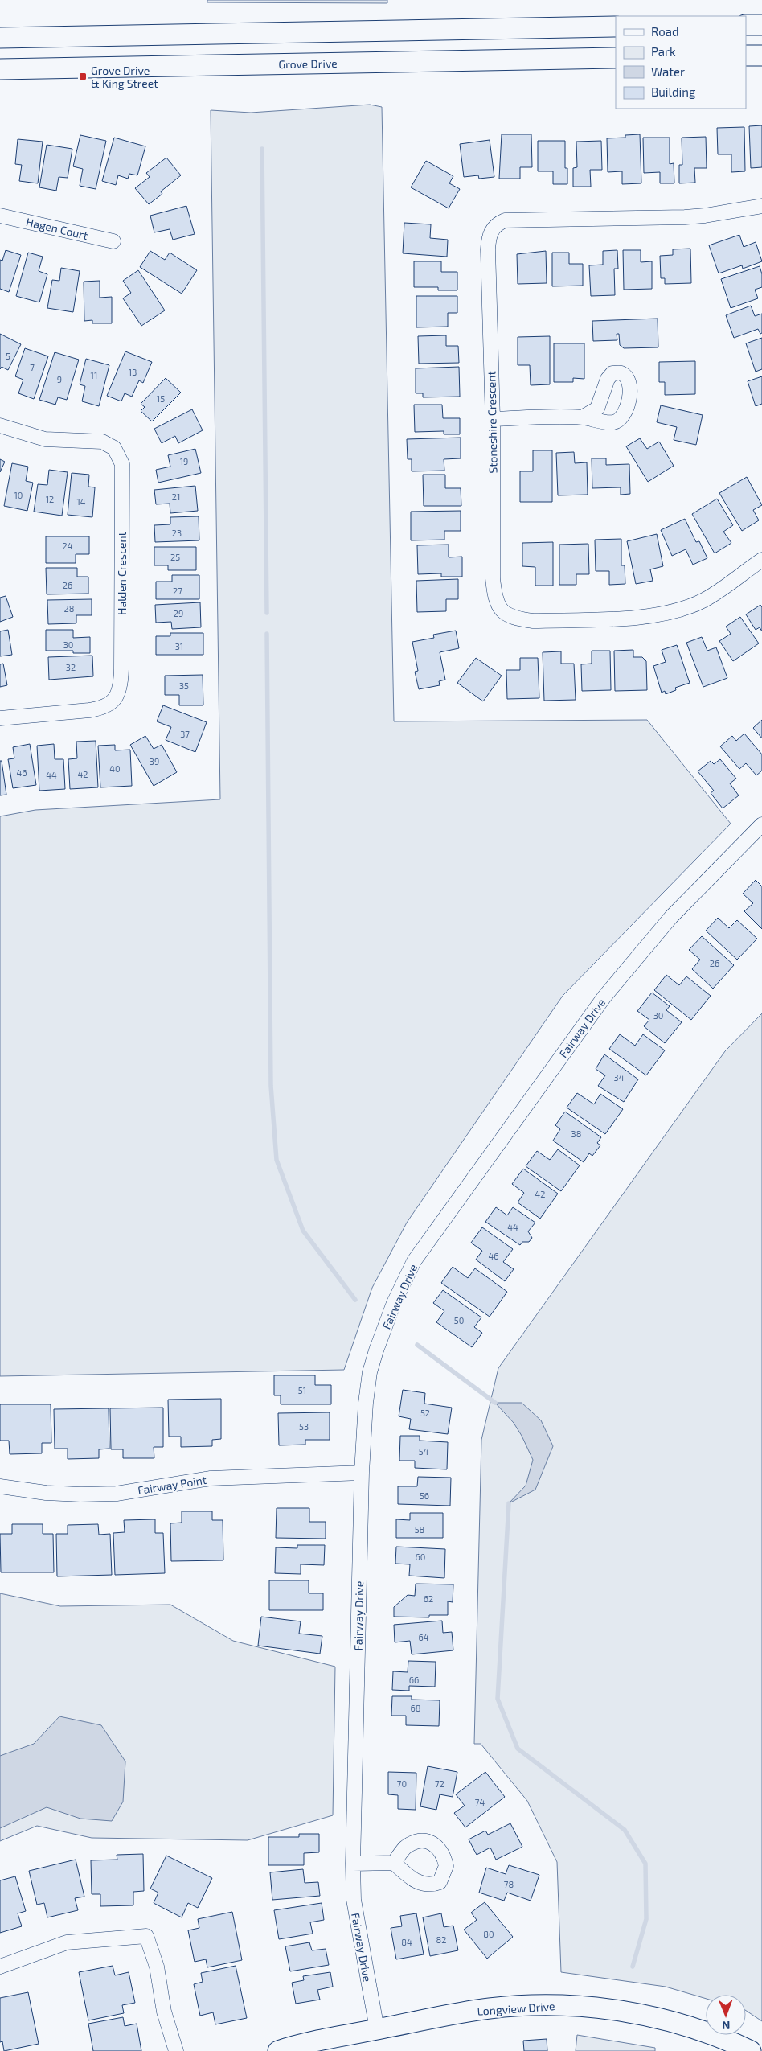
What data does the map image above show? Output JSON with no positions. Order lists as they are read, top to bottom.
{
  "streets": {
    "main road": ["Grove Drive", "Longview Drive"],
    "street": [
      "Hagen Court",
      "Stoneshire Crescent",
      "Halden Crescent",
      "Fairway Drive",
      "Fairway Point"
    ]
  },
  "crossings": [
    ["Fairway Drive", "Fairway Point"],
    ["Fairway Drive", "Longview Drive"]
  ],
  "places": {
    "transit": ["Grove Drive & King Street"]
  },
  "house_numbers": [
    "5",
    "7",
    "13",
    "11",
    "9",
    "15",
    "19",
    "10",
    "21",
    "12",
    "14",
    "23",
    "24",
    "25",
    "26",
    "27",
    "28",
    "29",
    "30",
    "31",
    "32",
    "35",
    "37",
    "39",
    "40",
    "46",
    "42",
    "44",
    "26",
    "30",
    "34",
    "38",
    "42",
    "44",
    "46",
    "50",
    "51",
    "52",
    "53",
    "54",
    "56",
    "58",
    "60",
    "62",
    "64",
    "66",
    "68",
    "70",
    "72",
    "74",
    "78",
    "80",
    "82",
    "84"
  ],
  "legend": [
    "Road",
    "Park",
    "Water",
    "Building"
  ],
  "north": "bottom"
}
